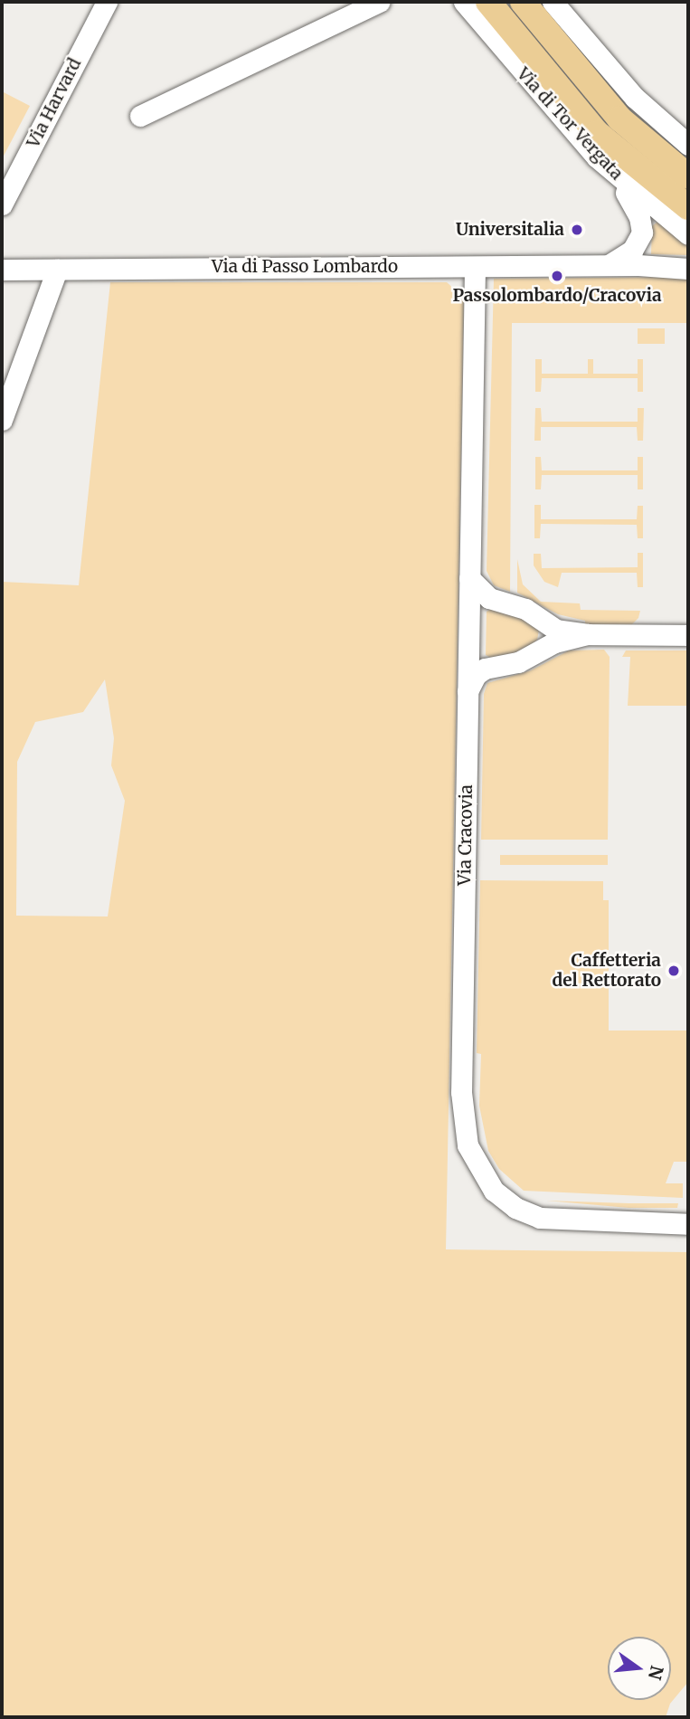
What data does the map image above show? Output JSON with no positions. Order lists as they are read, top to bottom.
{
  "streets": {
    "main road": ["Via di Tor Vergata"],
    "street": ["Via Harvard", "Via di Passo Lombardo", "Via Cracovia"]
  },
  "crossings": [
    ["Via di Passo Lombardo", "Via Cracovia"]
  ],
  "places": ["Universitalia", "Passolombardo/Cracovia", "Caffetteria del Rettorato"],
  "north": "right"
}
